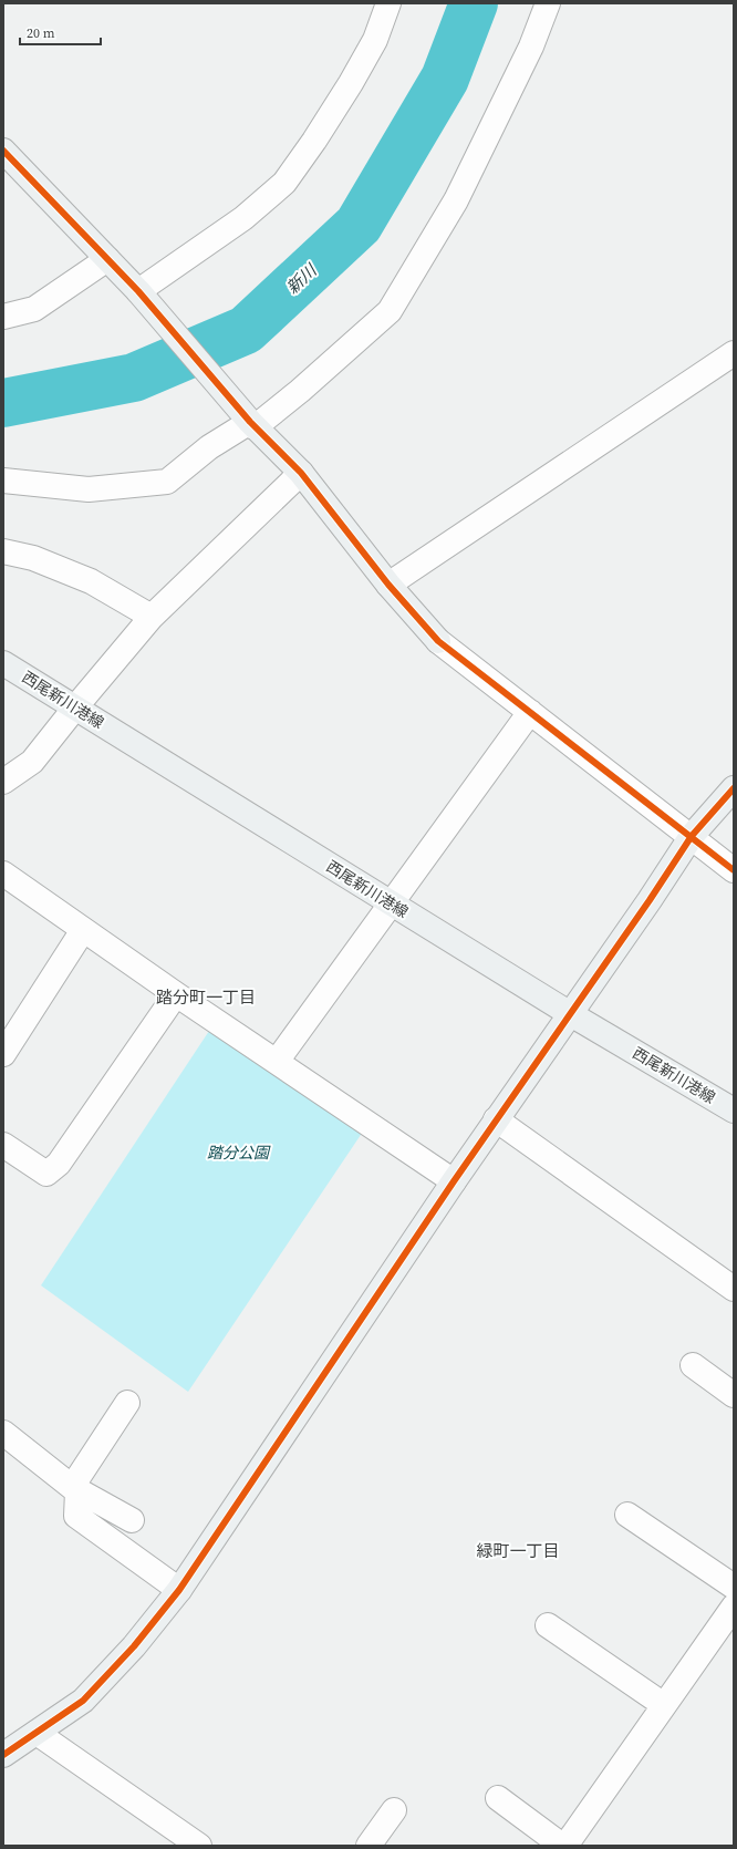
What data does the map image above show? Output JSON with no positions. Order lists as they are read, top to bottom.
{
  "streets": {
    "street": ["西尾新川港線"]
  },
  "districts": ["踏分町一丁目", "緑町一丁目"],
  "water": ["新川"],
  "parks": ["踏分公園"],
  "scale_bar": "20 m"
}
